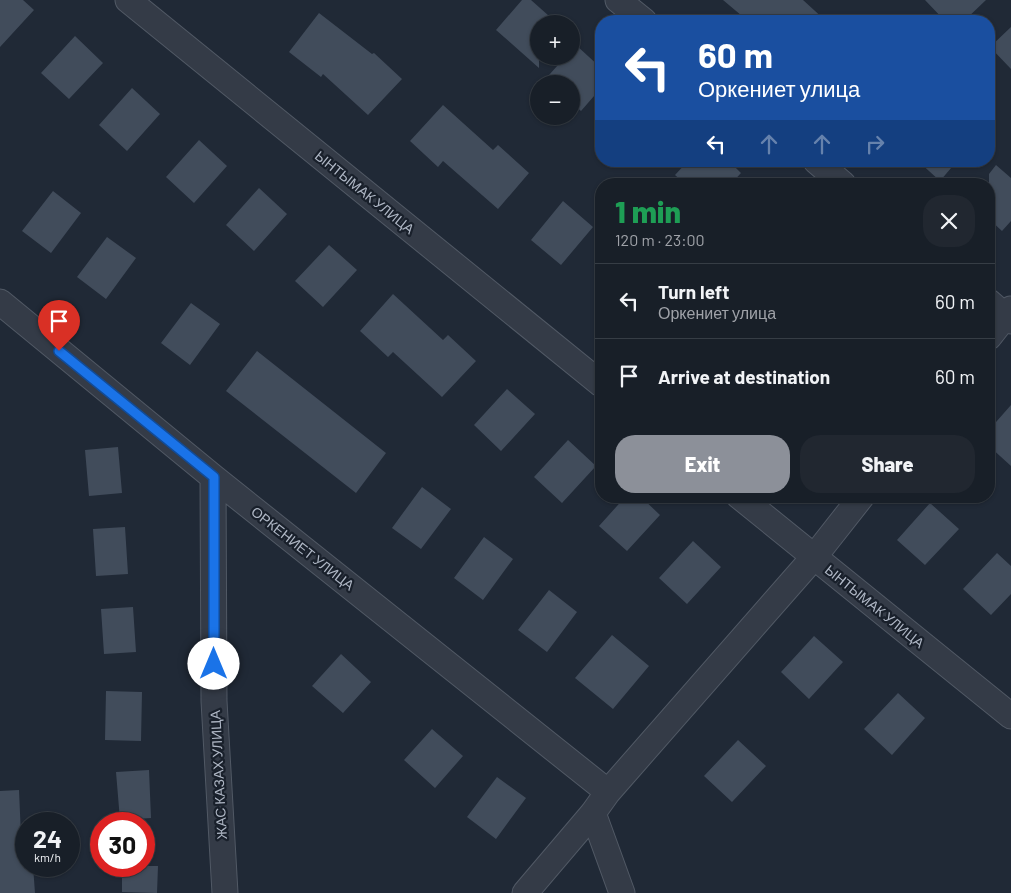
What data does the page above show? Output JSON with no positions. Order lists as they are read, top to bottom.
{
  "streets": {
    "street": ["ЫНТЫМАК УЛИЦА", "ОРКЕНИЕТ УЛИЦА", "ЖАС КАЗАХ УЛИЦА"]
  },
  "crossings": [
    ["ОРКЕНИЕТ УЛИЦА", "ЖАС КАЗАХ УЛИЦА"]
  ],
  "page": {
    "map_buttons": ["+", "−"],
    "turn": ["60 m", "Оркениет улица"],
    "heading": ["1 min", "120 m · 23:00"],
    "list": [
      {
        "name": "Turn left",
        "note": "Оркениет улица",
        "value": "60 m"
      },
      {
        "name": "Arrive at destination",
        "value": "60 m"
      }
    ],
    "buttons": ["Exit", "Share"],
    "speed": "24 km/h",
    "limit": "30"
  }
}
